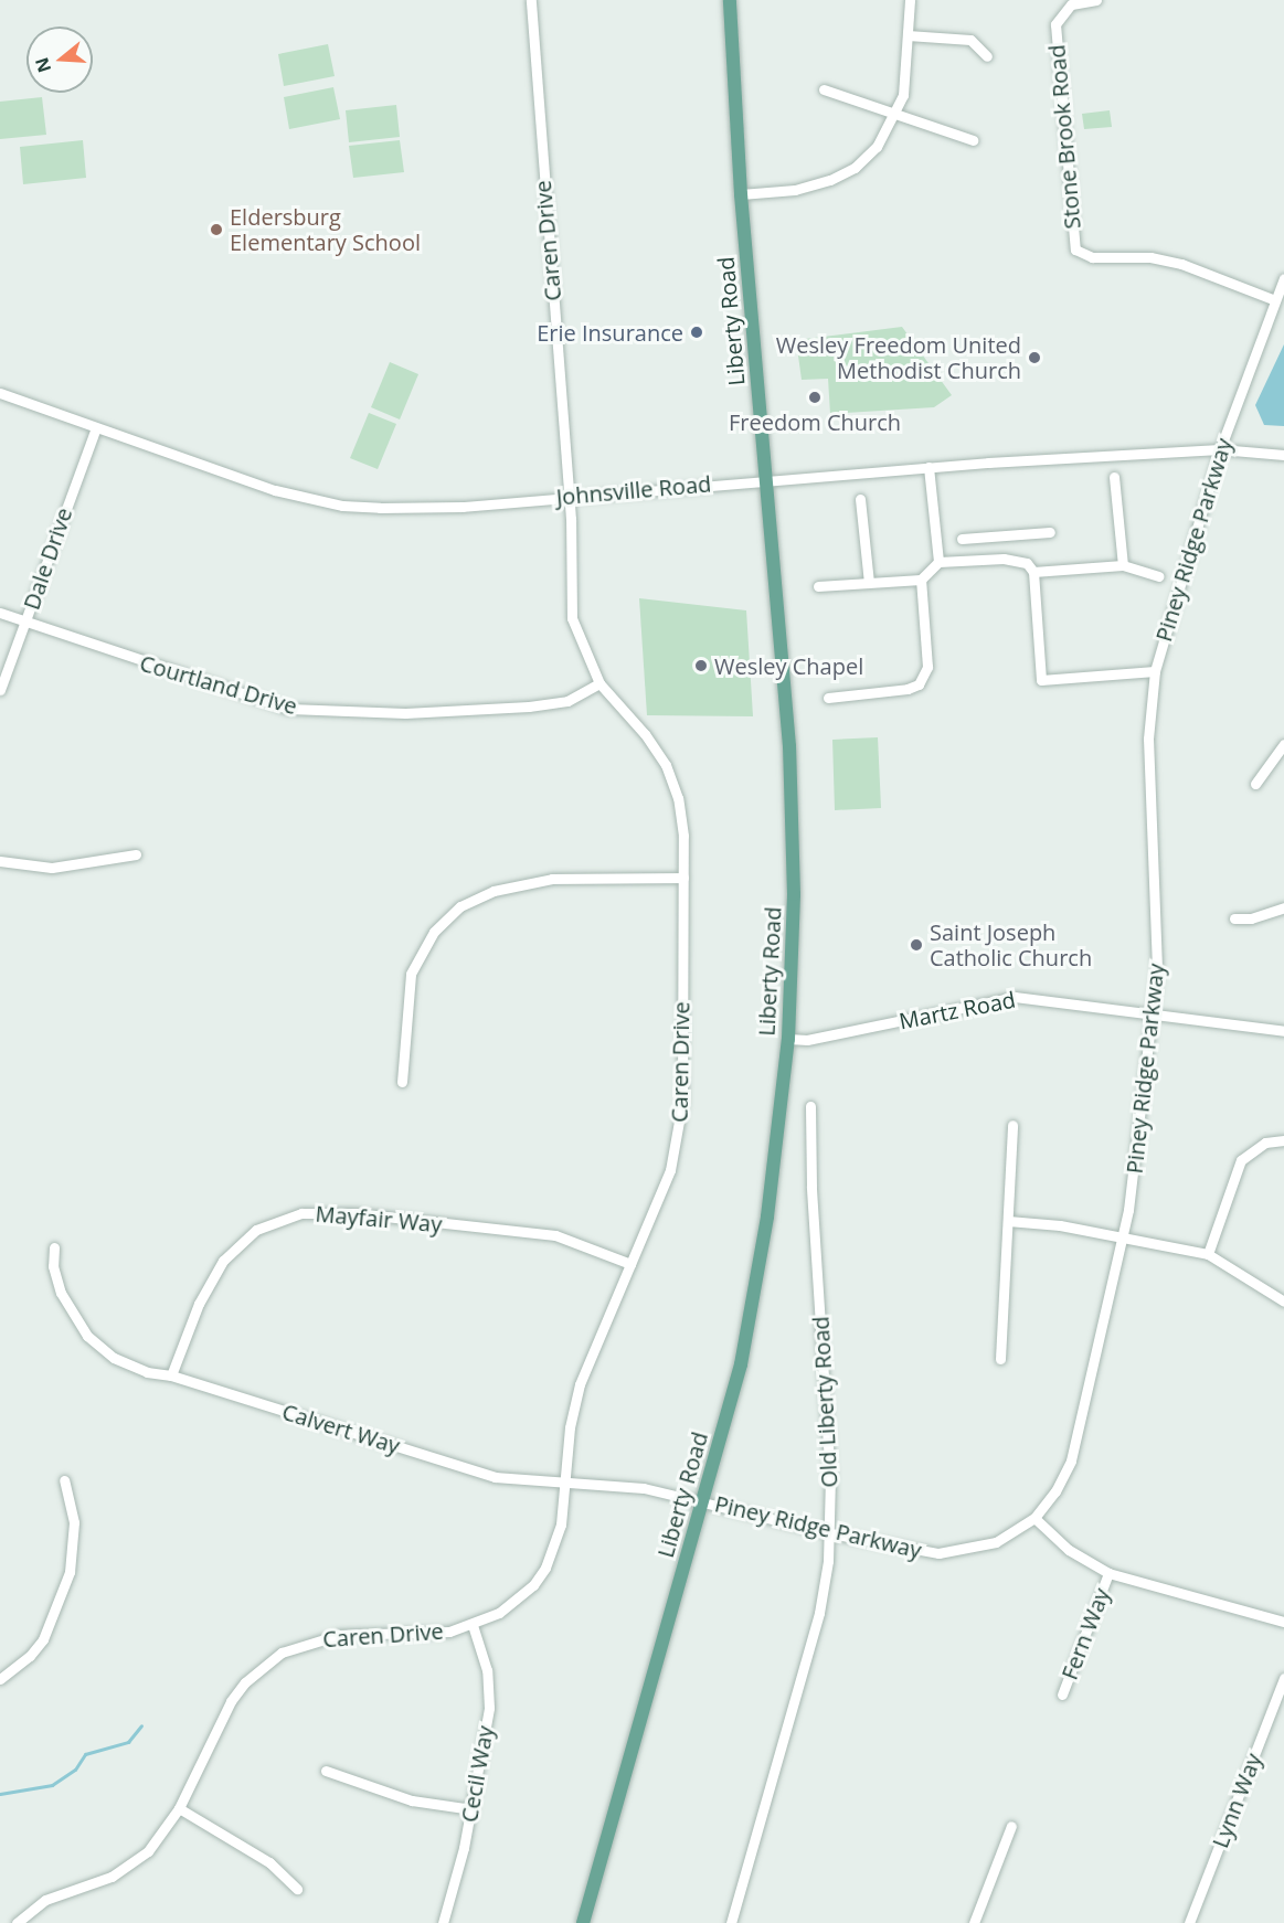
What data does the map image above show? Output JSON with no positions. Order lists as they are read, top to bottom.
{
  "streets": {
    "main road": ["Liberty Road"],
    "street": [
      "Stone Brook Road",
      "Caren Drive",
      "Johnsville Road",
      "Piney Ridge Parkway",
      "Dale Drive",
      "Courtland Drive",
      "Martz Road",
      "Mayfair Way",
      "Old Liberty Road",
      "Calvert Way",
      "Fern Way",
      "Cecil Way",
      "Lynn Way"
    ]
  },
  "crossings": [
    ["Stone Brook Road", "Piney Ridge Parkway"],
    ["Caren Drive", "Johnsville Road"],
    ["Caren Drive", "Courtland Drive"],
    ["Caren Drive", "Mayfair Way"],
    ["Caren Drive", "Calvert Way"],
    ["Caren Drive", "Cecil Way"],
    ["Liberty Road", "Johnsville Road"],
    ["Liberty Road", "Piney Ridge Parkway"],
    ["Liberty Road", "Martz Road"],
    ["Liberty Road", "Calvert Way"],
    ["Johnsville Road", "Piney Ridge Parkway"],
    ["Johnsville Road", "Dale Drive"],
    ["Piney Ridge Parkway", "Martz Road"],
    ["Piney Ridge Parkway", "Old Liberty Road"],
    ["Piney Ridge Parkway", "Calvert Way"],
    ["Dale Drive", "Courtland Drive"],
    ["Mayfair Way", "Calvert Way"]
  ],
  "places": [
    "Eldersburg Elementary School",
    "Erie Insurance",
    "Wesley Freedom United Methodist Church",
    "Freedom Church",
    "Wesley Chapel",
    "Saint Joseph Catholic Church"
  ],
  "north": "left"
}
